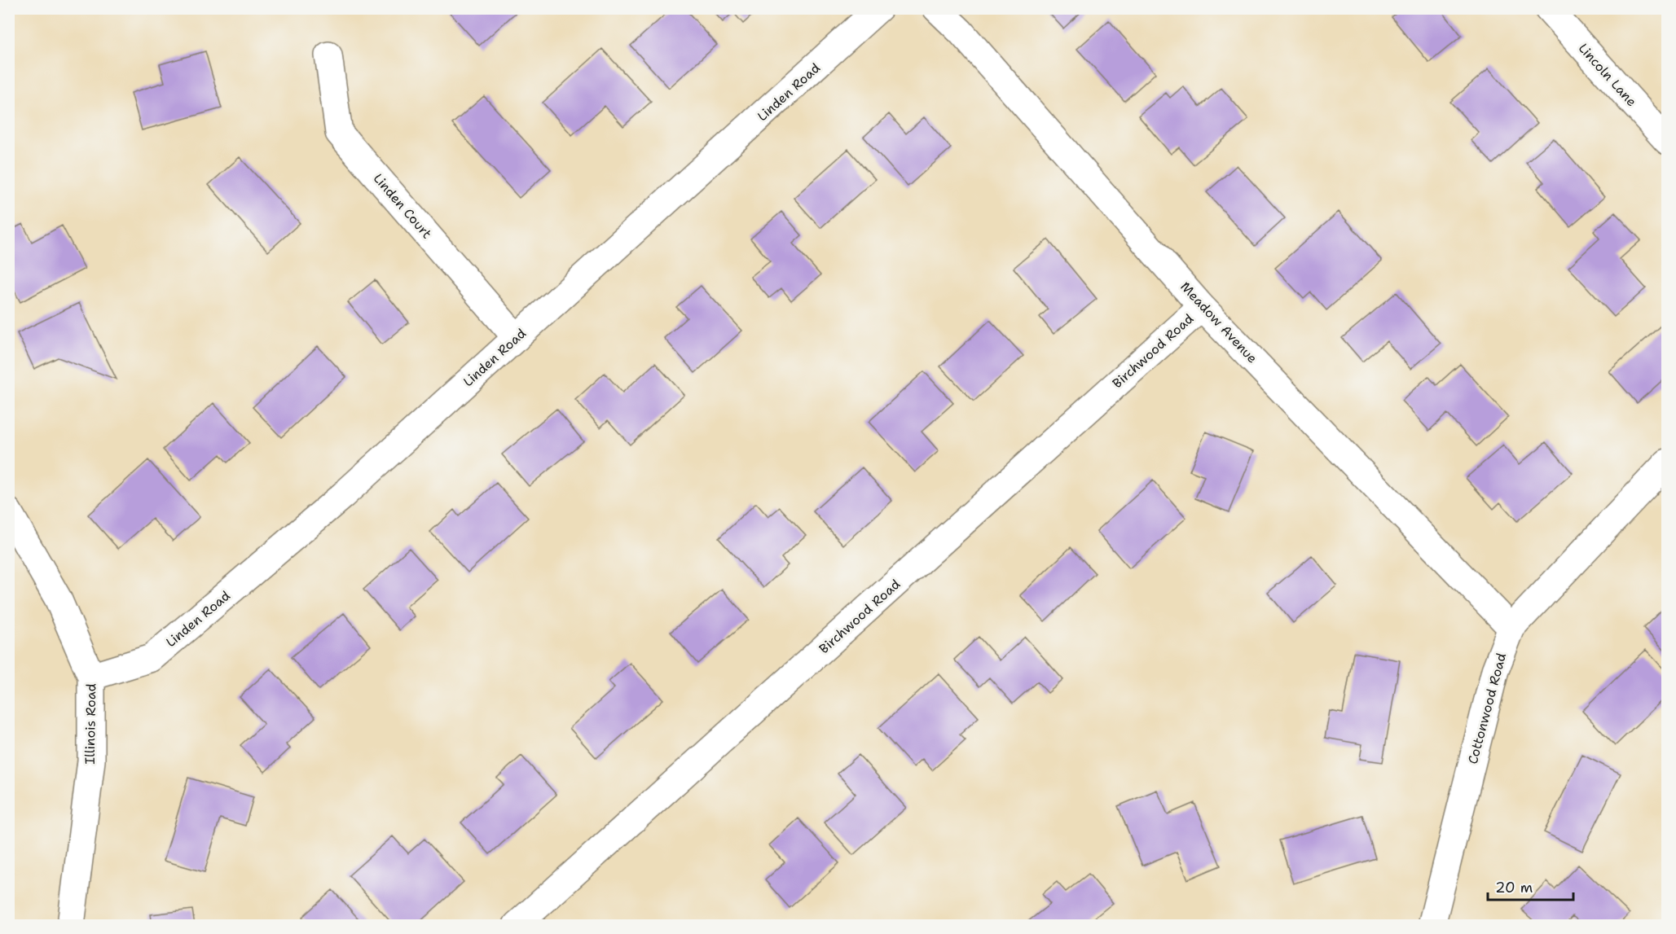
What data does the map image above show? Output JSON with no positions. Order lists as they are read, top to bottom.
{
  "streets": {
    "street": [
      "Lincoln Lane",
      "Linden Road",
      "Linden Court",
      "Meadow Avenue",
      "Birchwood Road",
      "Cottonwood Road",
      "Illinois Road"
    ]
  },
  "crossings": [
    ["Linden Road", "Linden Court"],
    ["Linden Road", "Illinois Road"],
    ["Meadow Avenue", "Birchwood Road"],
    ["Meadow Avenue", "Cottonwood Road"]
  ],
  "scale_bar": "20 m"
}
